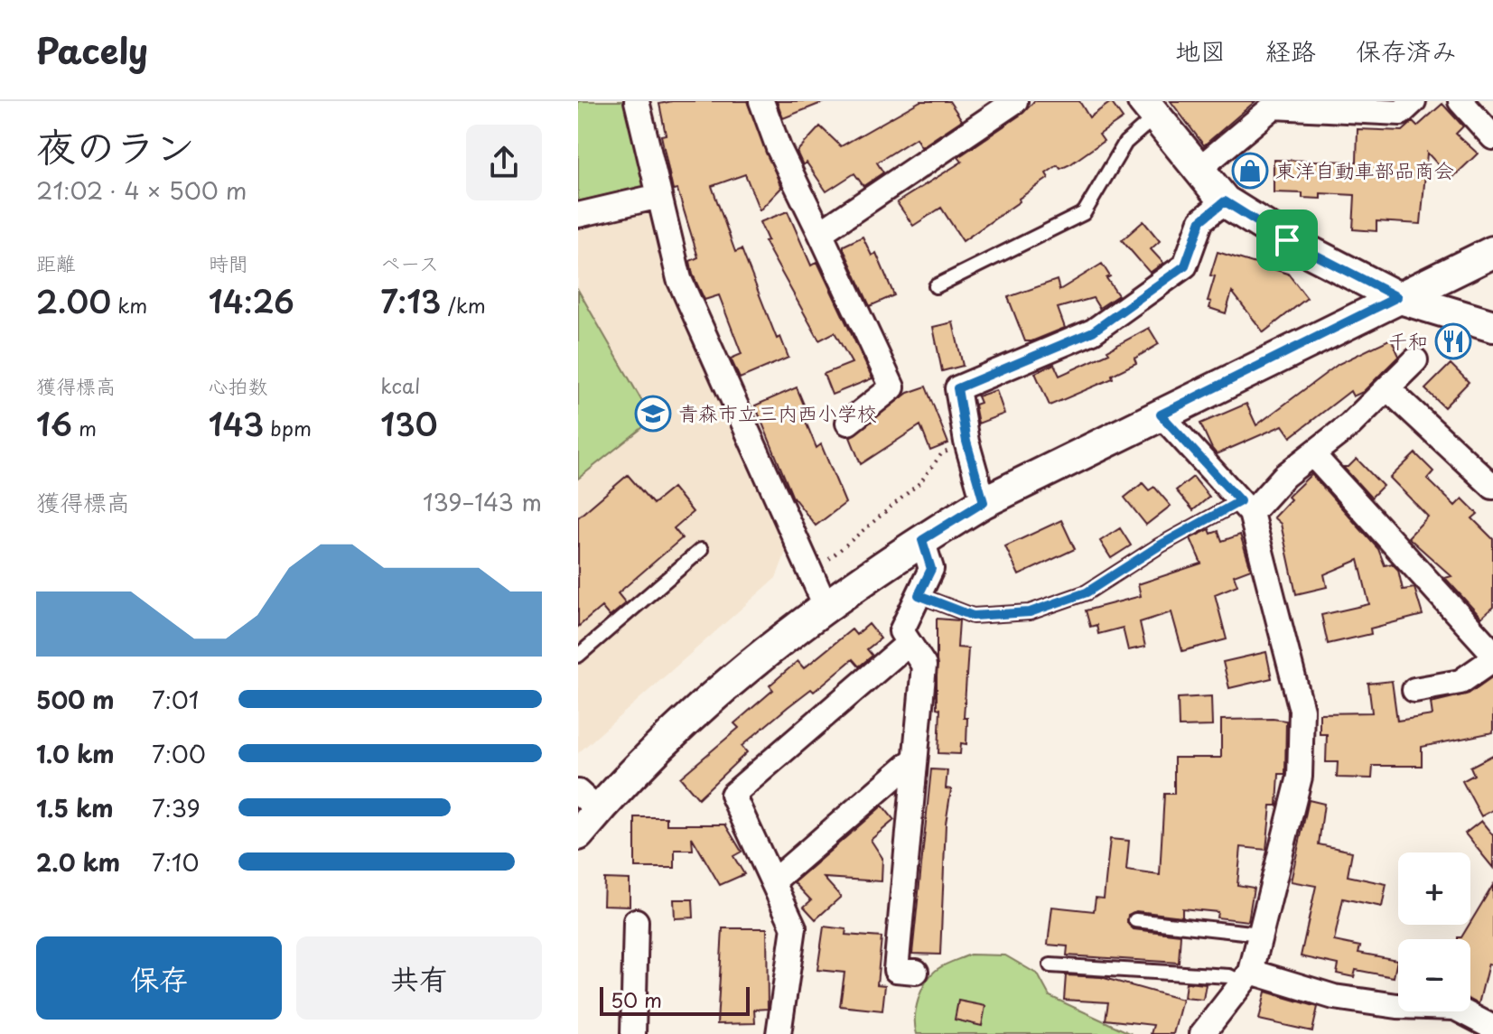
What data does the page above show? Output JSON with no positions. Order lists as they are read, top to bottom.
{
  "places": {
    "shop": ["東洋自動車部品商会"],
    "restaurant": ["千和"],
    "school or university": ["青森市立三内西小学校"]
  },
  "scale_bar": "50 m",
  "page": {
    "header": "Pacely",
    "nav": ["地図", "経路", "保存済み"],
    "heading": ["夜のラン", "21:02 · 4 × 500 m"],
    "stats": [
      ["距離", "2.00 km"],
      ["時間", "14:26"],
      ["ペース", "7:13 /km"],
      ["獲得標高", "16 m"],
      ["心拍数", "143 bpm"],
      ["kcal", "130"]
    ],
    "chart": ["獲得標高", "139–143 m"],
    "list": [
      {
        "name": "500 m",
        "note": "7:01"
      },
      {
        "name": "1.0 km",
        "note": "7:00"
      },
      {
        "name": "1.5 km",
        "note": "7:39"
      },
      {
        "name": "2.0 km",
        "note": "7:10"
      }
    ],
    "map_buttons": ["+", "−"],
    "buttons": ["保存", "共有"],
    "scale": "50 m"
  }
}
